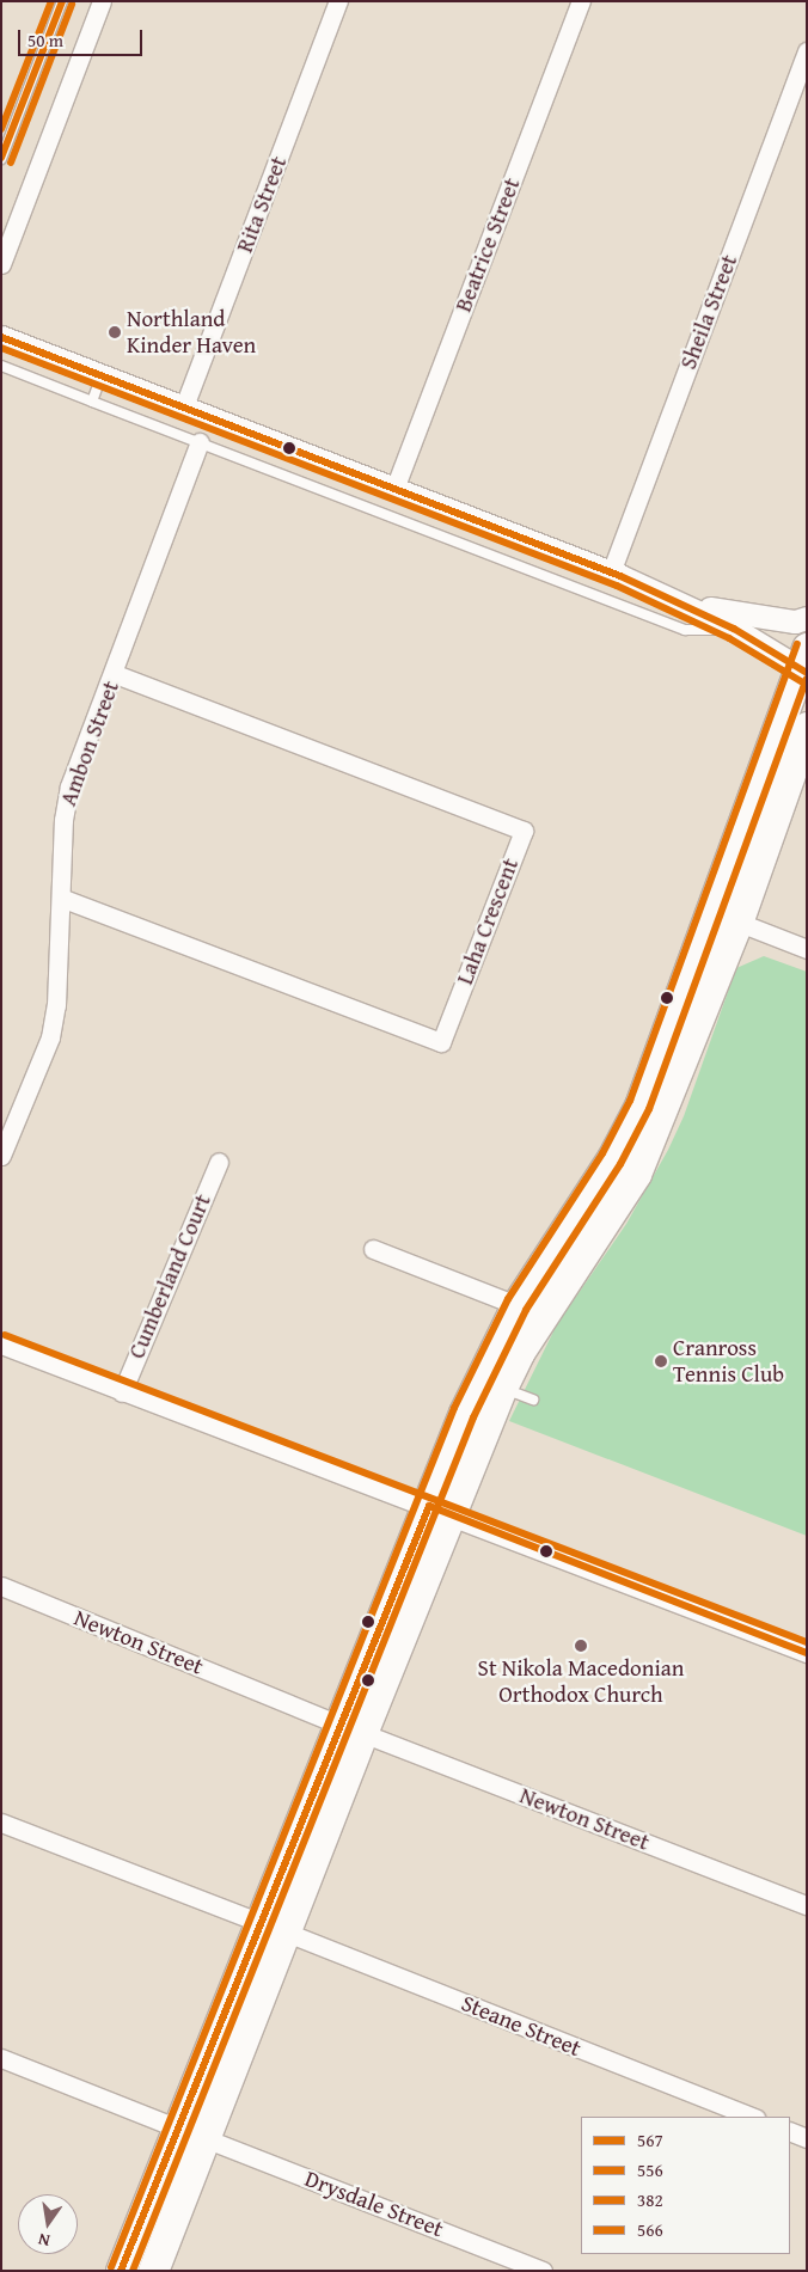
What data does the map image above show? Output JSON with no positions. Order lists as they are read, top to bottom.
{
  "streets": {
    "street": [
      "Rita Street",
      "Beatrice Street",
      "Sheila Street",
      "Ambon Street",
      "Laha Crescent",
      "Cumberland Court",
      "Newton Street",
      "Steane Street",
      "Drysdale Street"
    ]
  },
  "crossings": [
    ["Ambon Street", "Laha Crescent"]
  ],
  "places": ["Northland Kinder Haven", "Cranross Tennis Club", "St Nikola Macedonian Orthodox Church"],
  "lines": [
    "transit line 567",
    "transit line 566",
    "transit line 556",
    "transit line 382"
  ],
  "legend": [
    "567",
    "556",
    "382",
    "566"
  ],
  "scale_bar": "50 m",
  "north": "bottom"
}
